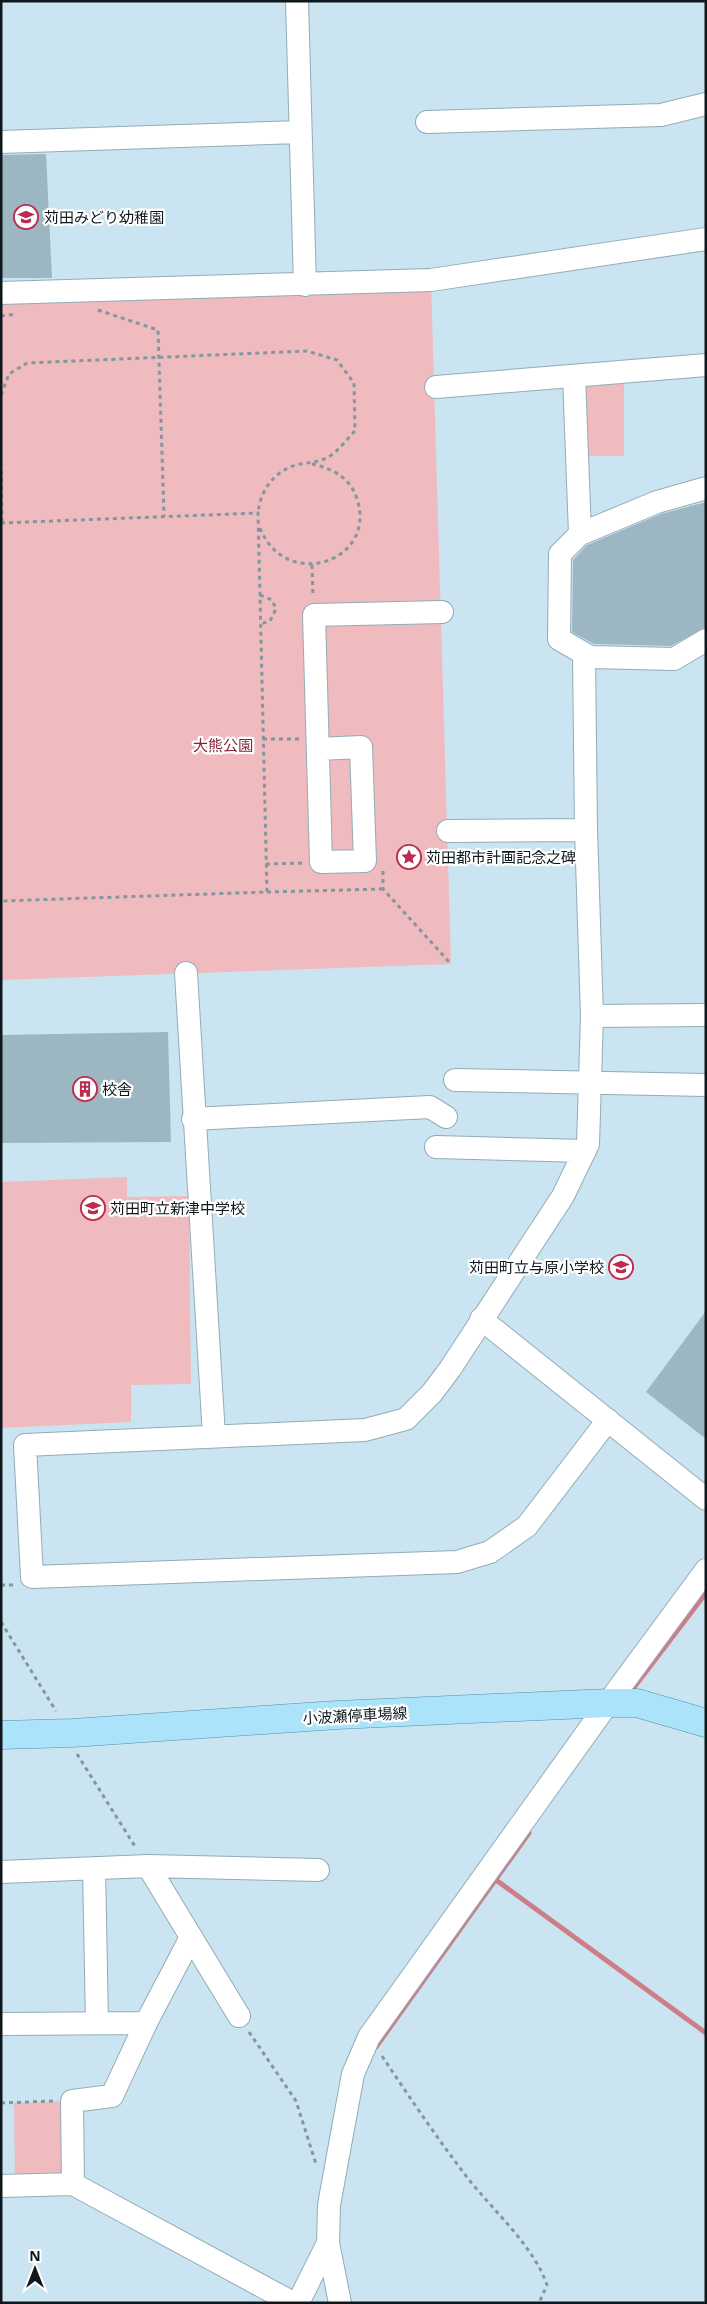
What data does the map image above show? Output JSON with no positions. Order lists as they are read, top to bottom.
{
  "streets": {
    "main road": ["小波瀬停車場線"]
  },
  "parks": ["大熊公園"],
  "places": {
    "school or university": ["苅田みどり幼稚園", "苅田町立新津中学校", "苅田町立与原小学校"],
    "place": ["苅田都市計画記念之碑"],
    "building": ["校舎"]
  },
  "north": "top"
}
